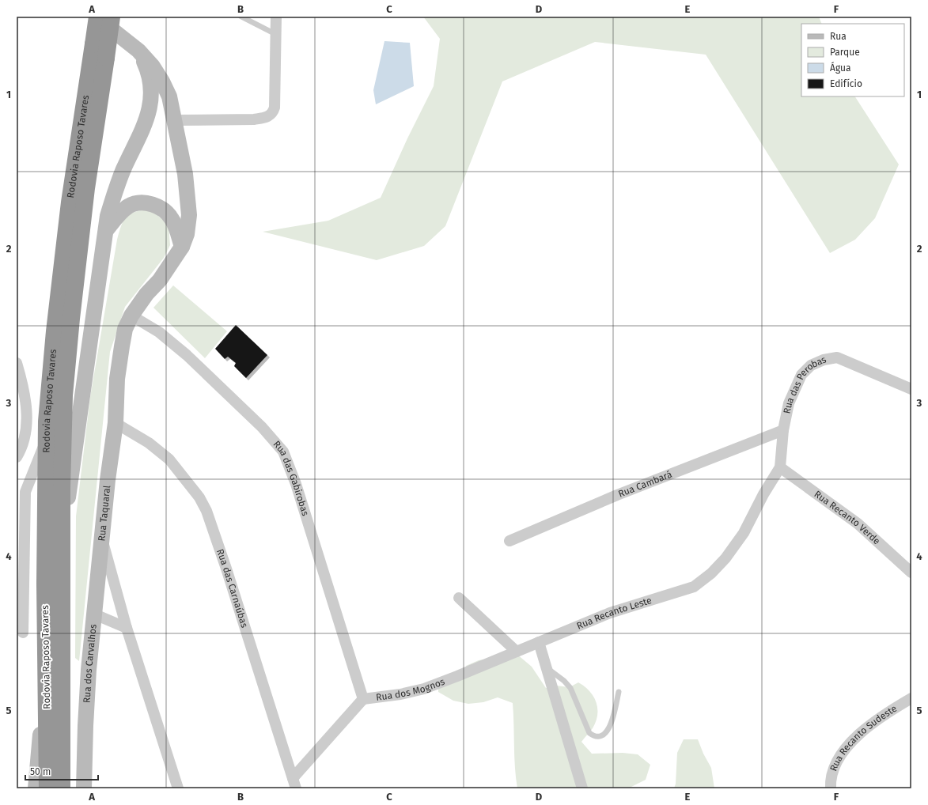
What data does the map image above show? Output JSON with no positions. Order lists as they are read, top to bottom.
{
  "streets": {
    "highway": ["Rodovia Raposo Tavares"],
    "main road": ["Rua Taquaral", "Rua dos Carvalhos"],
    "street": [
      "Rua das Perobas",
      "Rua das Gabirobas",
      "Rua Cambará",
      "Rua Recanto Verde",
      "Rua das Carnaúbas",
      "Rua Recanto Leste",
      "Rua dos Mognos",
      "Rua Recanto Sudeste"
    ]
  },
  "crossings": [
    ["Rodovia Raposo Tavares", "Rua Taquaral"],
    ["Rua das Perobas", "Rua Cambará"],
    ["Rua das Perobas", "Rua Recanto Verde"],
    ["Rua das Perobas", "Rua Recanto Leste"],
    ["Rua das Gabirobas", "Rua Taquaral"],
    ["Rua das Gabirobas", "Rua dos Mognos"],
    ["Rua Taquaral", "Rua das Carnaúbas"],
    ["Rua Taquaral", "Rua dos Carvalhos"],
    ["Rua Recanto Verde", "Rua Recanto Leste"],
    ["Rua Recanto Leste", "Rua dos Mognos"]
  ],
  "legend": [
    "Rua",
    "Parque",
    "Água",
    "Edifício"
  ],
  "scale_bar": "50 m",
  "grid": {
    "columns": [
      "A",
      "B",
      "C",
      "D",
      "E",
      "F"
    ],
    "rows": [
      "1",
      "2",
      "3",
      "4",
      "5"
    ]
  }
}
